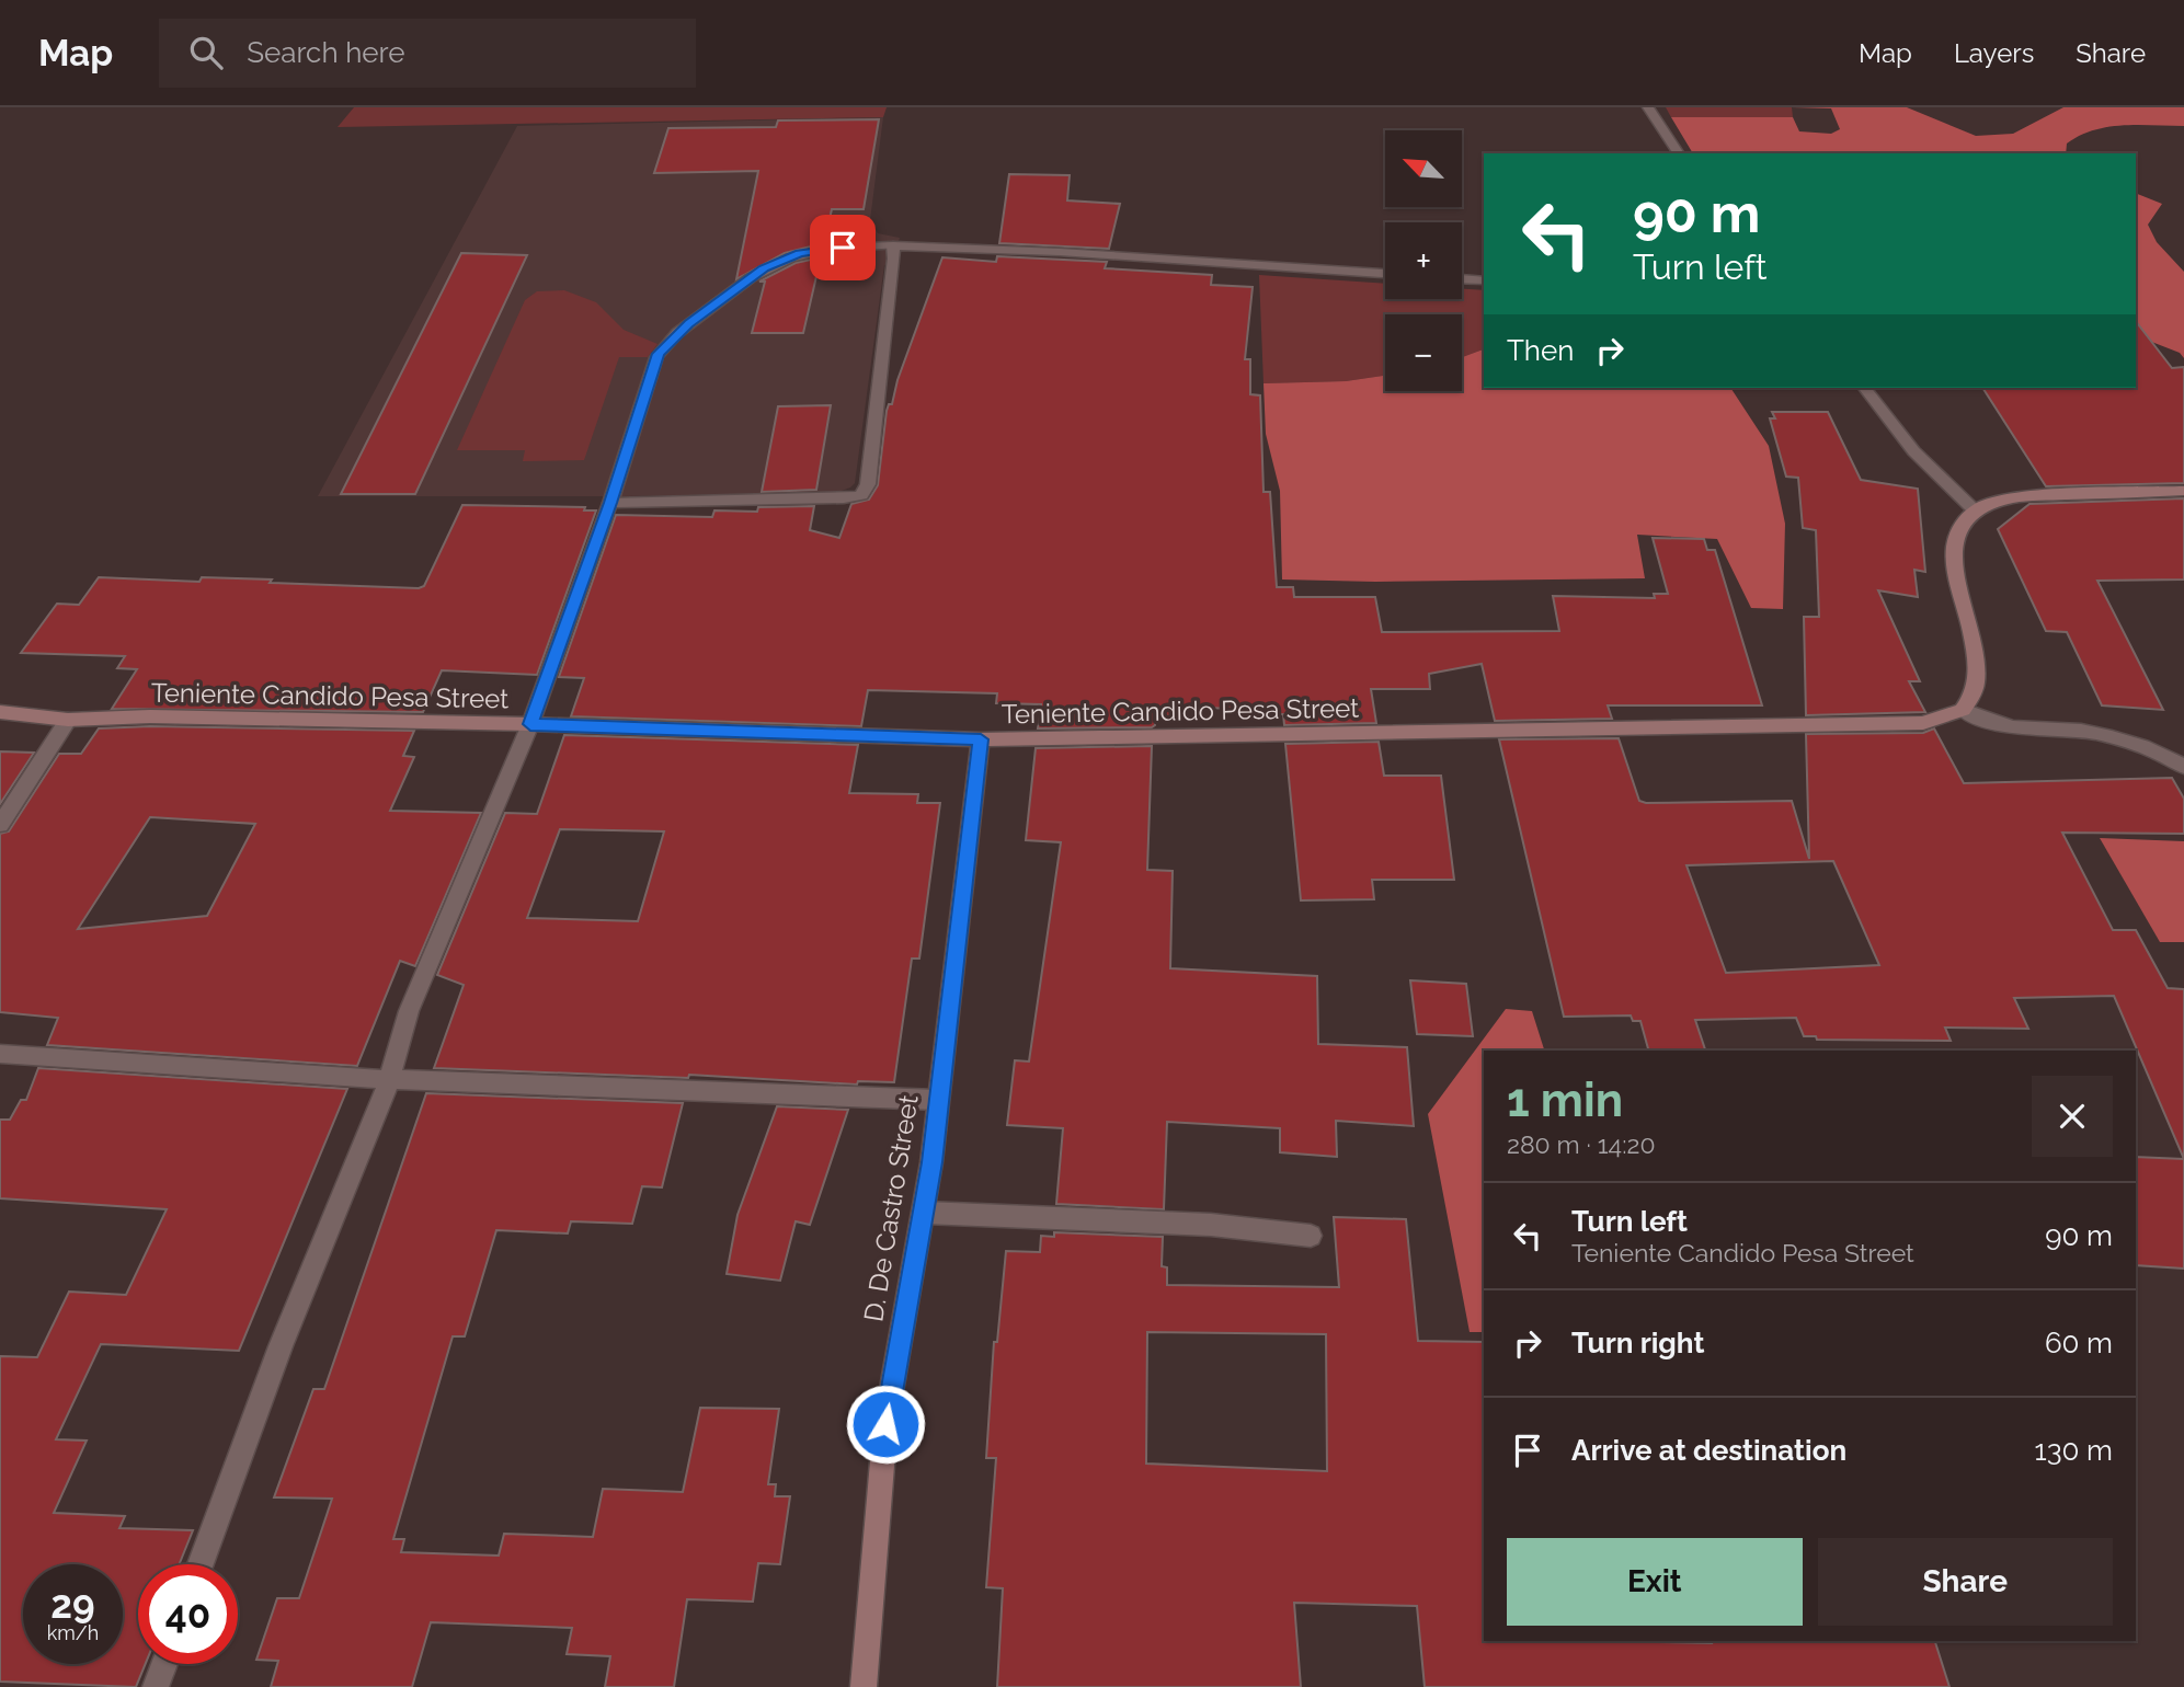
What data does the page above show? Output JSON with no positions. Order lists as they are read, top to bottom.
{
  "streets": {
    "street": ["Teniente Candido Pesa Street", "D. De Castro Street"]
  },
  "crossings": [
    ["Teniente Candido Pesa Street", "D. De Castro Street"]
  ],
  "north": "top left",
  "page": {
    "header": "Map",
    "search": "Search here",
    "nav": ["Map", "Layers", "Share"],
    "map_buttons": ["+", "−"],
    "turn": ["90 m", "Turn left"],
    "then": "Then",
    "heading": ["1 min", "280 m · 14:20"],
    "list": [
      {
        "name": "Turn left",
        "note": "Teniente Candido Pesa Street",
        "value": "90 m"
      },
      {
        "name": "Turn right",
        "value": "60 m"
      },
      {
        "name": "Arrive at destination",
        "value": "130 m"
      }
    ],
    "buttons": ["Exit", "Share"],
    "speed": "29 km/h",
    "limit": "40"
  }
}
